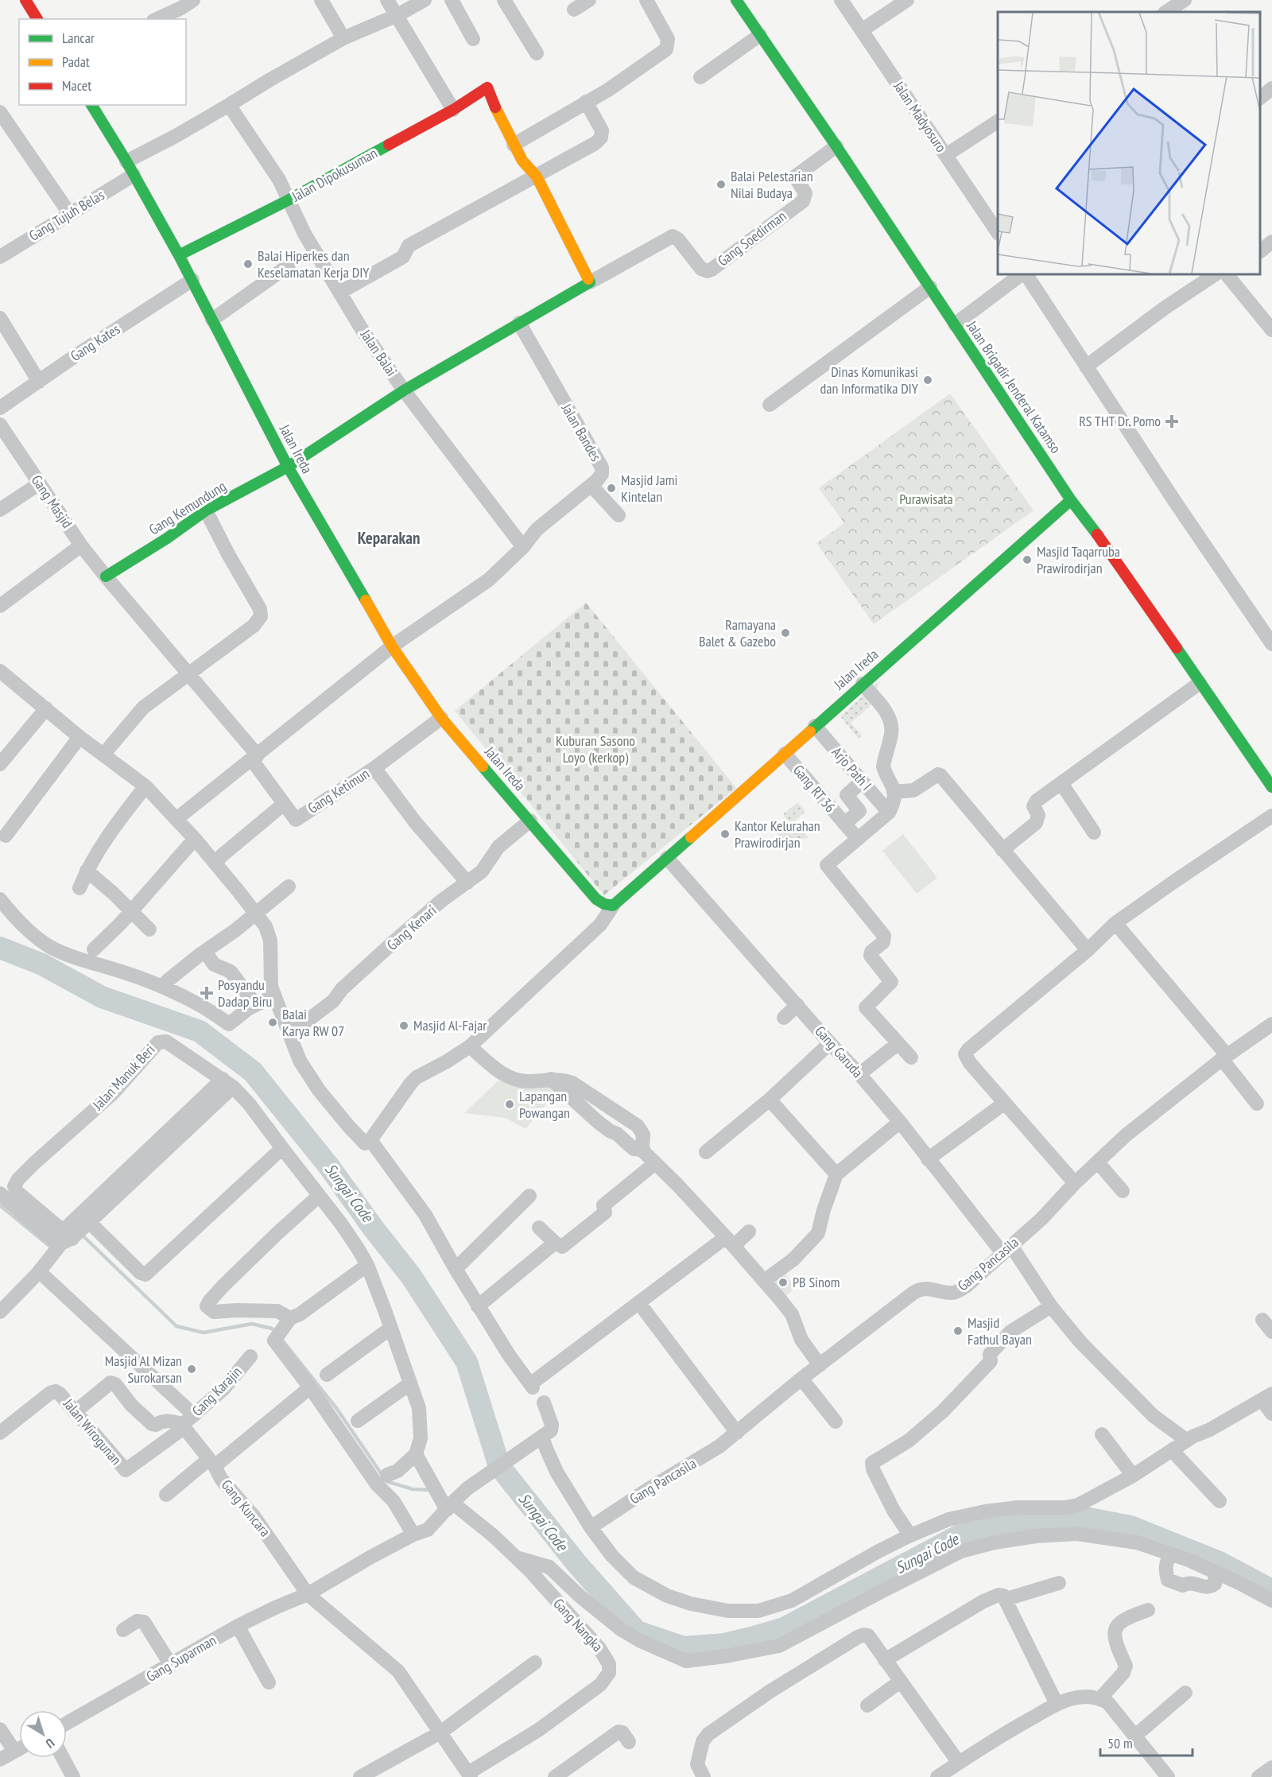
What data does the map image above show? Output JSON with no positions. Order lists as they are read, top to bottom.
{
  "streets": {
    "street": [
      "Jalan Madyosuro",
      "Jalan Dipokusuman",
      "Gang Tujuh Belas",
      "Gang Soedirman",
      "Gang Kates",
      "Jalan Balai",
      "Jalan Brigadir Jenderal Katamso",
      "Jalan Bandes",
      "Jalan Ireda",
      "Gang Masjid",
      "Gang Kemundung",
      "Arjo Path I",
      "Gang RT 36",
      "Gang Ketimun",
      "Gang Kenari",
      "Gang Garuda",
      "Jalan Manuk Beri",
      "Gang Pancasila",
      "Gang Karajin",
      "Jalan Wirogunan",
      "Gang Kuncara",
      "Gang Nangka",
      "Gang Suparman"
    ]
  },
  "crossings": [
    ["Jalan Dipokusuman", "Jalan Balai"],
    ["Jalan Dipokusuman", "Jalan Ireda"],
    ["Gang Tujuh Belas", "Jalan Ireda"],
    ["Gang Soedirman", "Jalan Brigadir Jenderal Katamso"],
    ["Gang Soedirman", "Gang Kemundung"],
    ["Gang Kates", "Jalan Ireda"],
    ["Jalan Balai", "Jalan Bandes"],
    ["Jalan Balai", "Gang Kemundung"],
    ["Jalan Brigadir Jenderal Katamso", "Jalan Ireda"],
    ["Jalan Bandes", "Gang Kemundung"],
    ["Jalan Ireda", "Gang Kemundung"],
    ["Jalan Ireda", "Arjo Path I"],
    ["Jalan Ireda", "Gang RT 36"],
    ["Jalan Ireda", "Gang Ketimun"],
    ["Jalan Ireda", "Gang Kenari"],
    ["Jalan Ireda", "Gang Garuda"],
    ["Gang Masjid", "Gang Kemundung"],
    ["Gang Masjid", "Gang Ketimun"],
    ["Arjo Path I", "Gang RT 36"],
    ["Gang Garuda", "Gang Pancasila"],
    ["Gang Karajin", "Jalan Wirogunan"],
    ["Gang Karajin", "Gang Kuncara"],
    ["Jalan Wirogunan", "Gang Kuncara"],
    ["Gang Kuncara", "Gang Nangka"],
    ["Gang Kuncara", "Gang Suparman"]
  ],
  "districts": ["Keparakan"],
  "water": ["Sungai Code"],
  "parks": ["Purawisata", "Kuburan Sasono Loyo (kerkop)"],
  "places": {
    "other": [
      "Balai Pelestarian Nilai Budaya",
      "Balai Hiperkes dan Keselamatan Kerja DIY",
      "Dinas Komunikasi dan Informatika DIY",
      "Masjid Jami Kintelan",
      "Masjid Taqarruba Prawirodirjan",
      "Ramayana Balet & Gazebo",
      "Kantor Kelurahan Prawirodirjan",
      "Balai Karya RW 07",
      "Masjid Al-Fajar",
      "Lapangan Powangan",
      "PB Sinom",
      "Masjid Fathul Bayan",
      "Masjid Al Mizan Surokarsan"
    ],
    "health": ["RS THT Dr. Pomo", "Posyandu Dadap Biru"]
  },
  "legend": ["Lancar", "Padat", "Macet"],
  "scale_bar": "50 m",
  "north": "bottom right"
}
